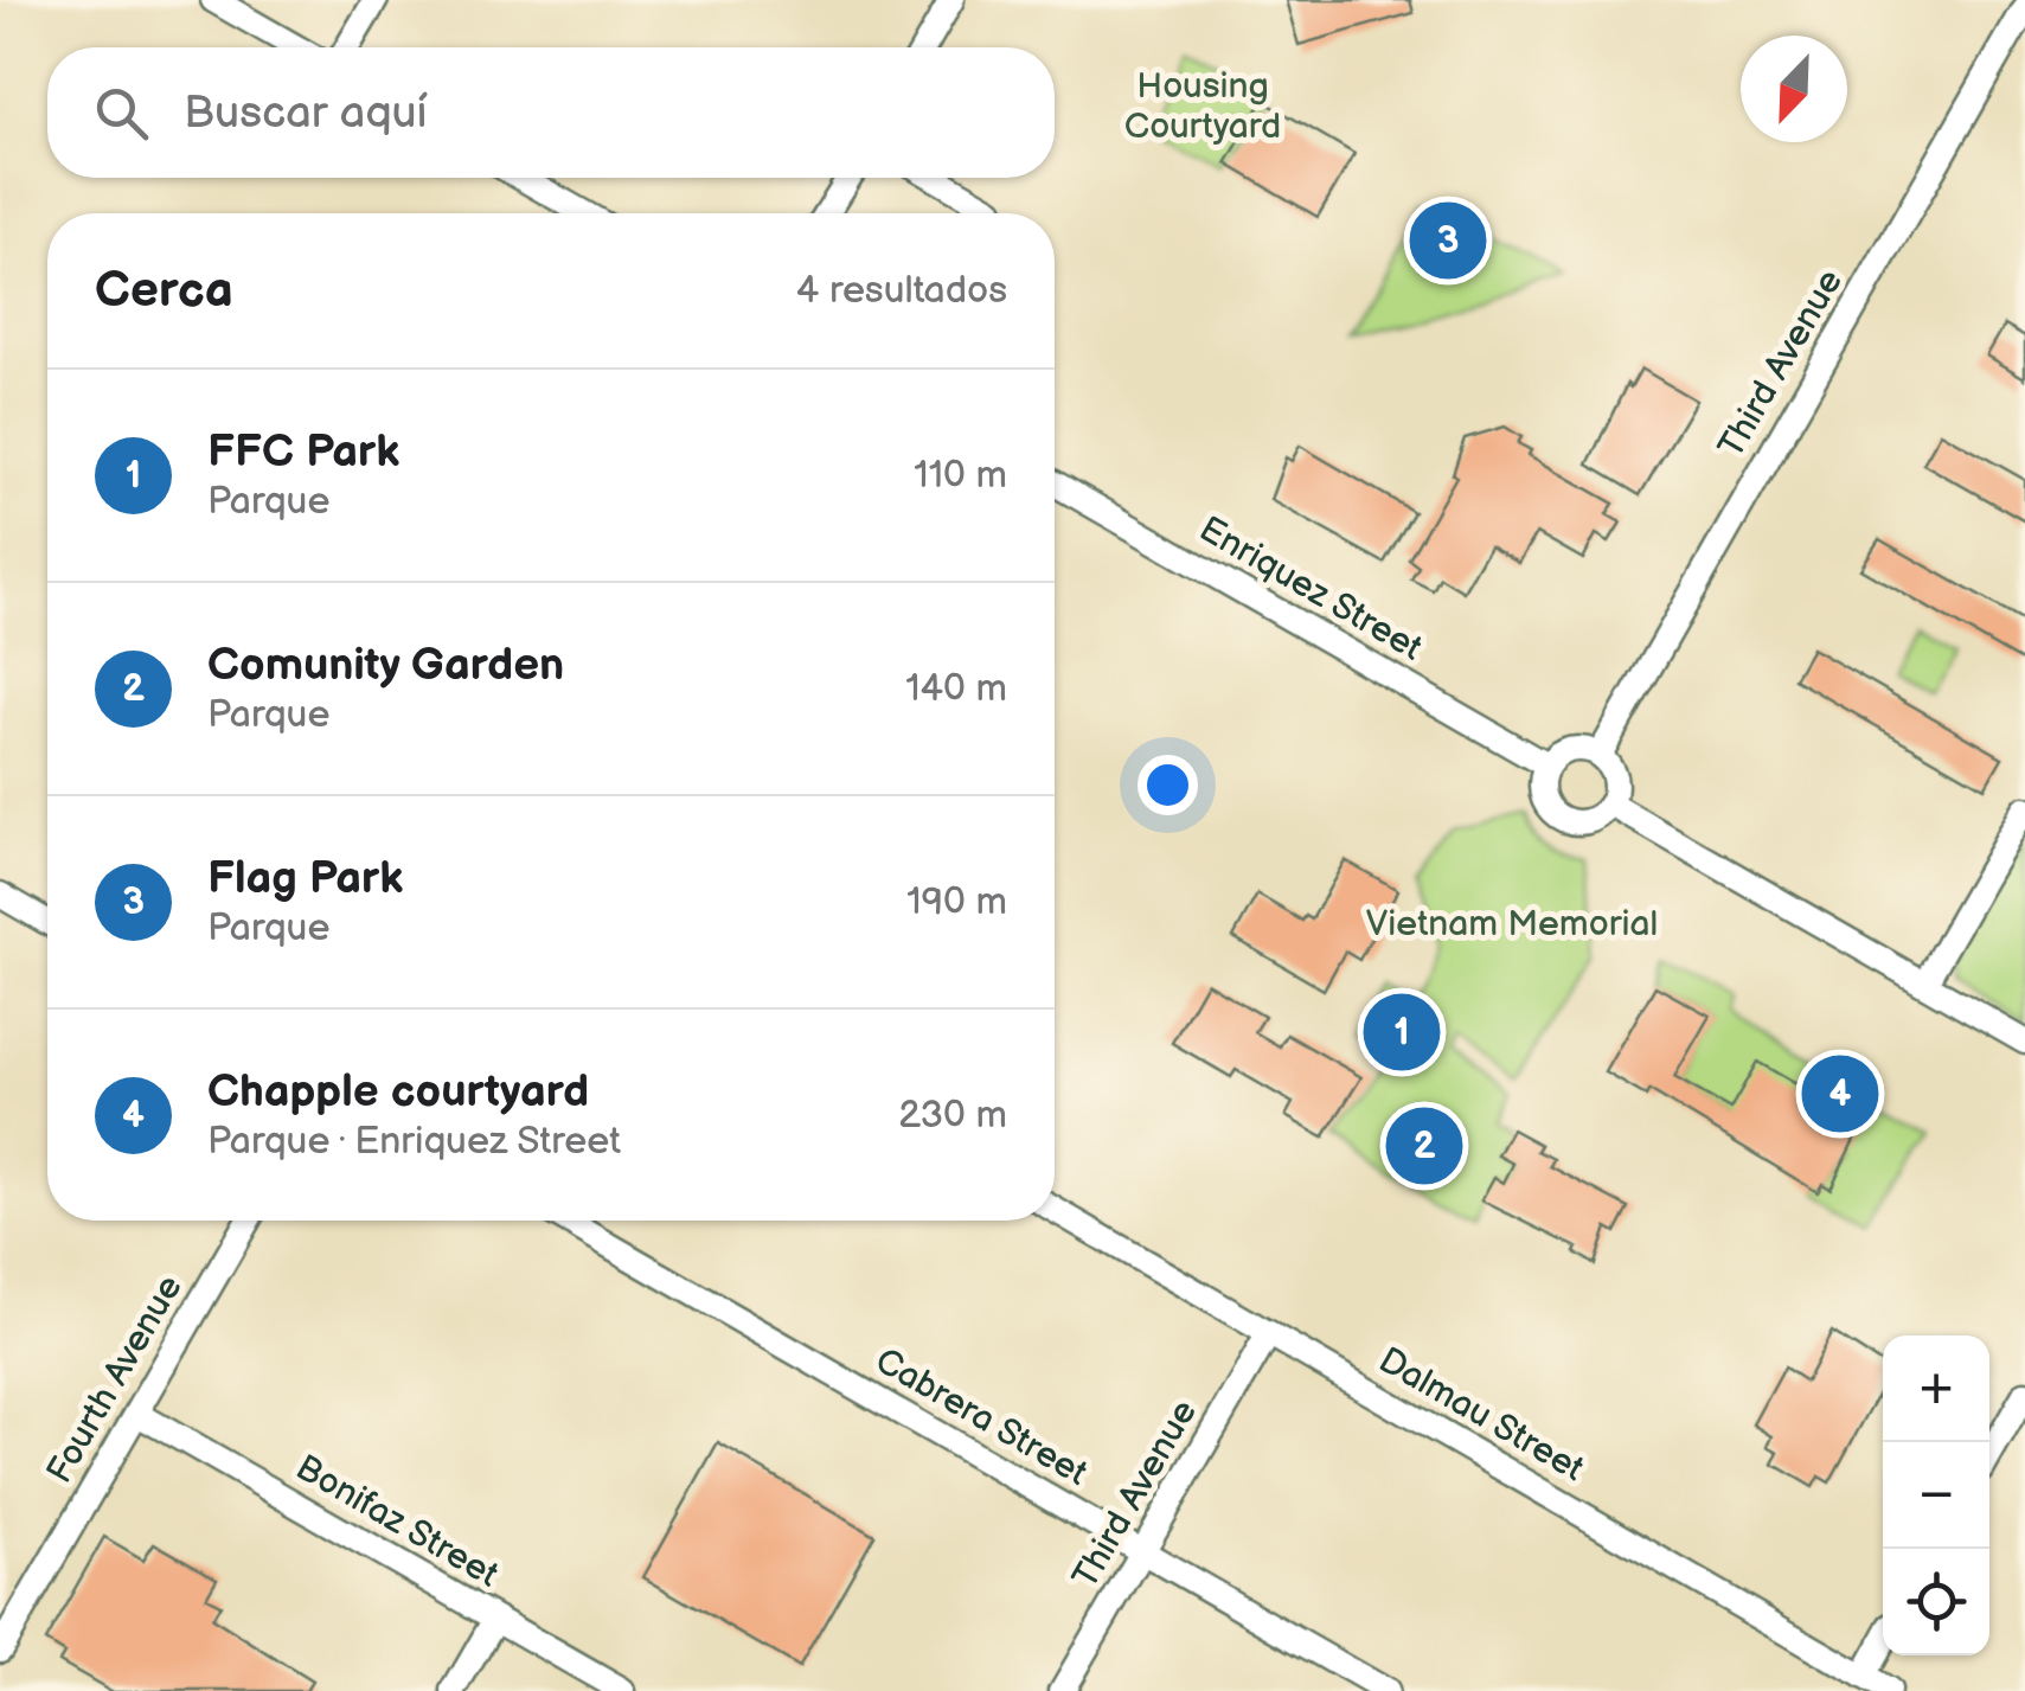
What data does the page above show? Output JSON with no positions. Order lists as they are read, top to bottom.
{
  "streets": {
    "street": [
      "Third Avenue",
      "Enriquez Street",
      "Fourth Avenue",
      "Dalmau Street",
      "Cabrera Street",
      "Bonifaz Street"
    ]
  },
  "crossings": [
    ["Third Avenue", "Enriquez Street"],
    ["Third Avenue", "Dalmau Street"],
    ["Third Avenue", "Cabrera Street"],
    ["Fourth Avenue", "Bonifaz Street"]
  ],
  "parks": ["Housing Courtyard", "Vietnam Memorial"],
  "north": "bottom left",
  "page": {
    "search": "Buscar aquí",
    "pins": [
      "3",
      "1",
      "4",
      "2"
    ],
    "heading": ["Cerca", "4 resultados"],
    "list": [
      {
        "mark": "1",
        "name": "FFC Park",
        "note": "Parque",
        "value": "110 m"
      },
      {
        "mark": "2",
        "name": "Comunity Garden",
        "note": "Parque",
        "value": "140 m"
      },
      {
        "mark": "3",
        "name": "Flag Park",
        "note": "Parque",
        "value": "190 m"
      },
      {
        "mark": "4",
        "name": "Chapple courtyard",
        "note": "Parque · Enriquez Street",
        "value": "230 m"
      }
    ],
    "map_buttons": ["+", "−"]
  }
}
